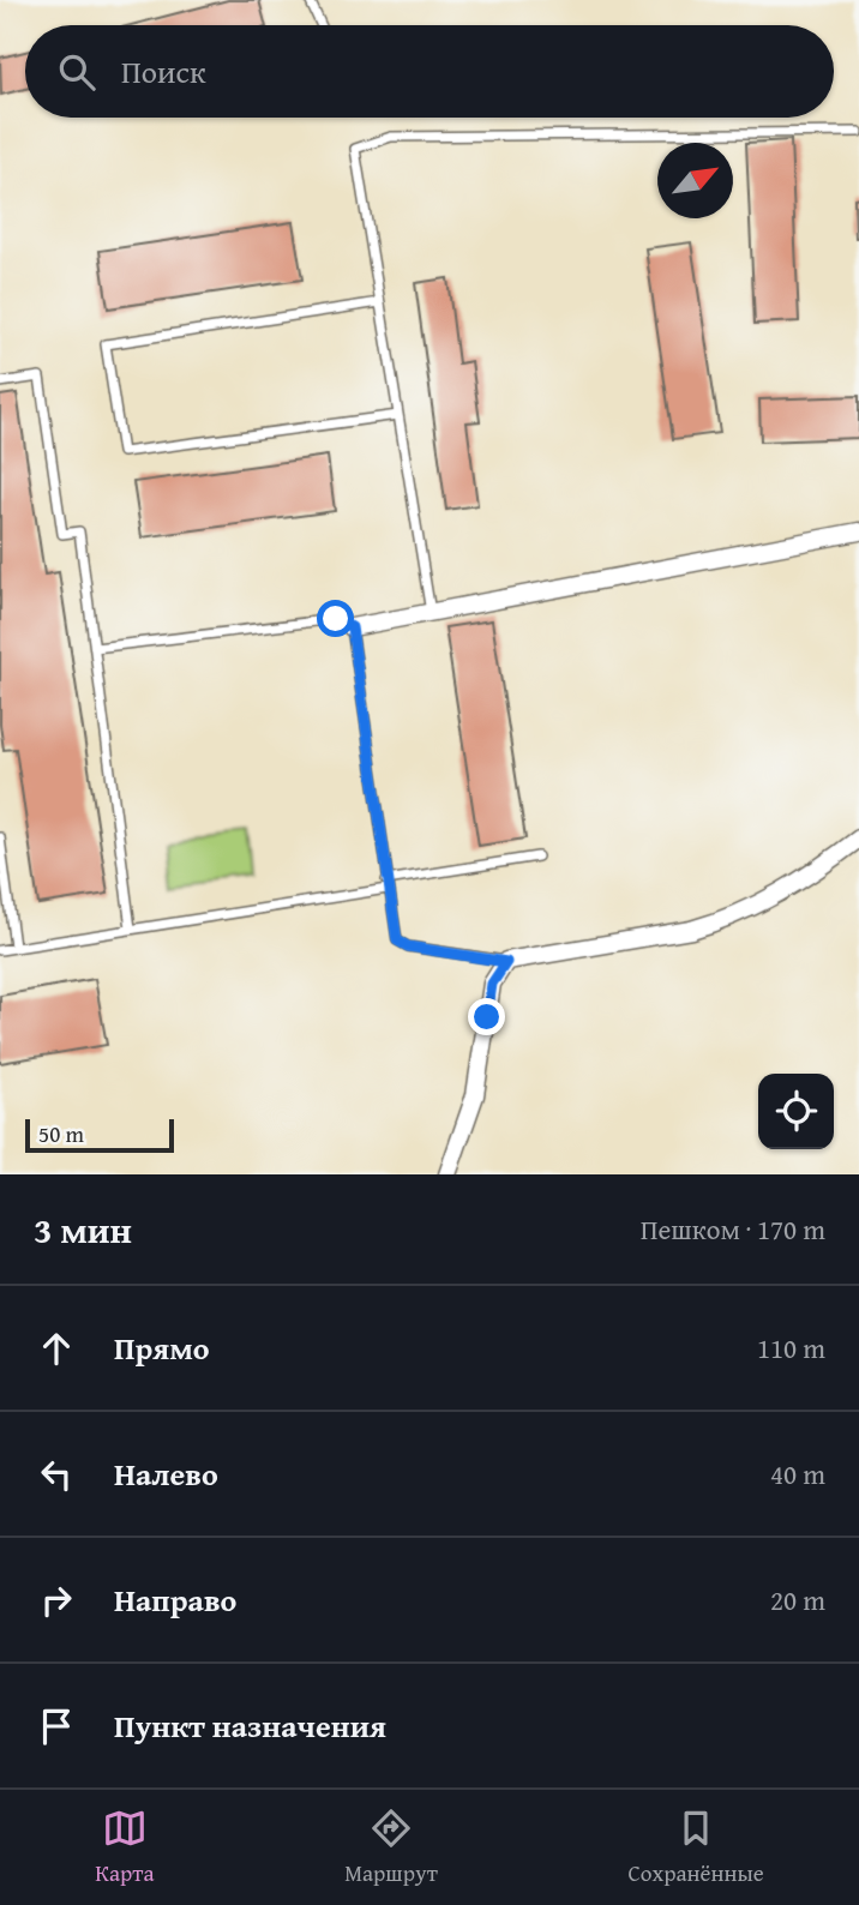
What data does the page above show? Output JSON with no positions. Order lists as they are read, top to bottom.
{
  "scale_bar": "50 m",
  "north": "top right",
  "page": {
    "search": "Поиск",
    "scale": "50 m",
    "heading": ["3 мин", "Пешком · 170 m"],
    "list": [
      ["Прямо", "110 m"],
      ["Налево", "40 m"],
      ["Направо", "20 m"],
      "Пункт назначения"
    ],
    "nav": ["Карта", "Маршрут", "Сохранённые"]
  }
}
